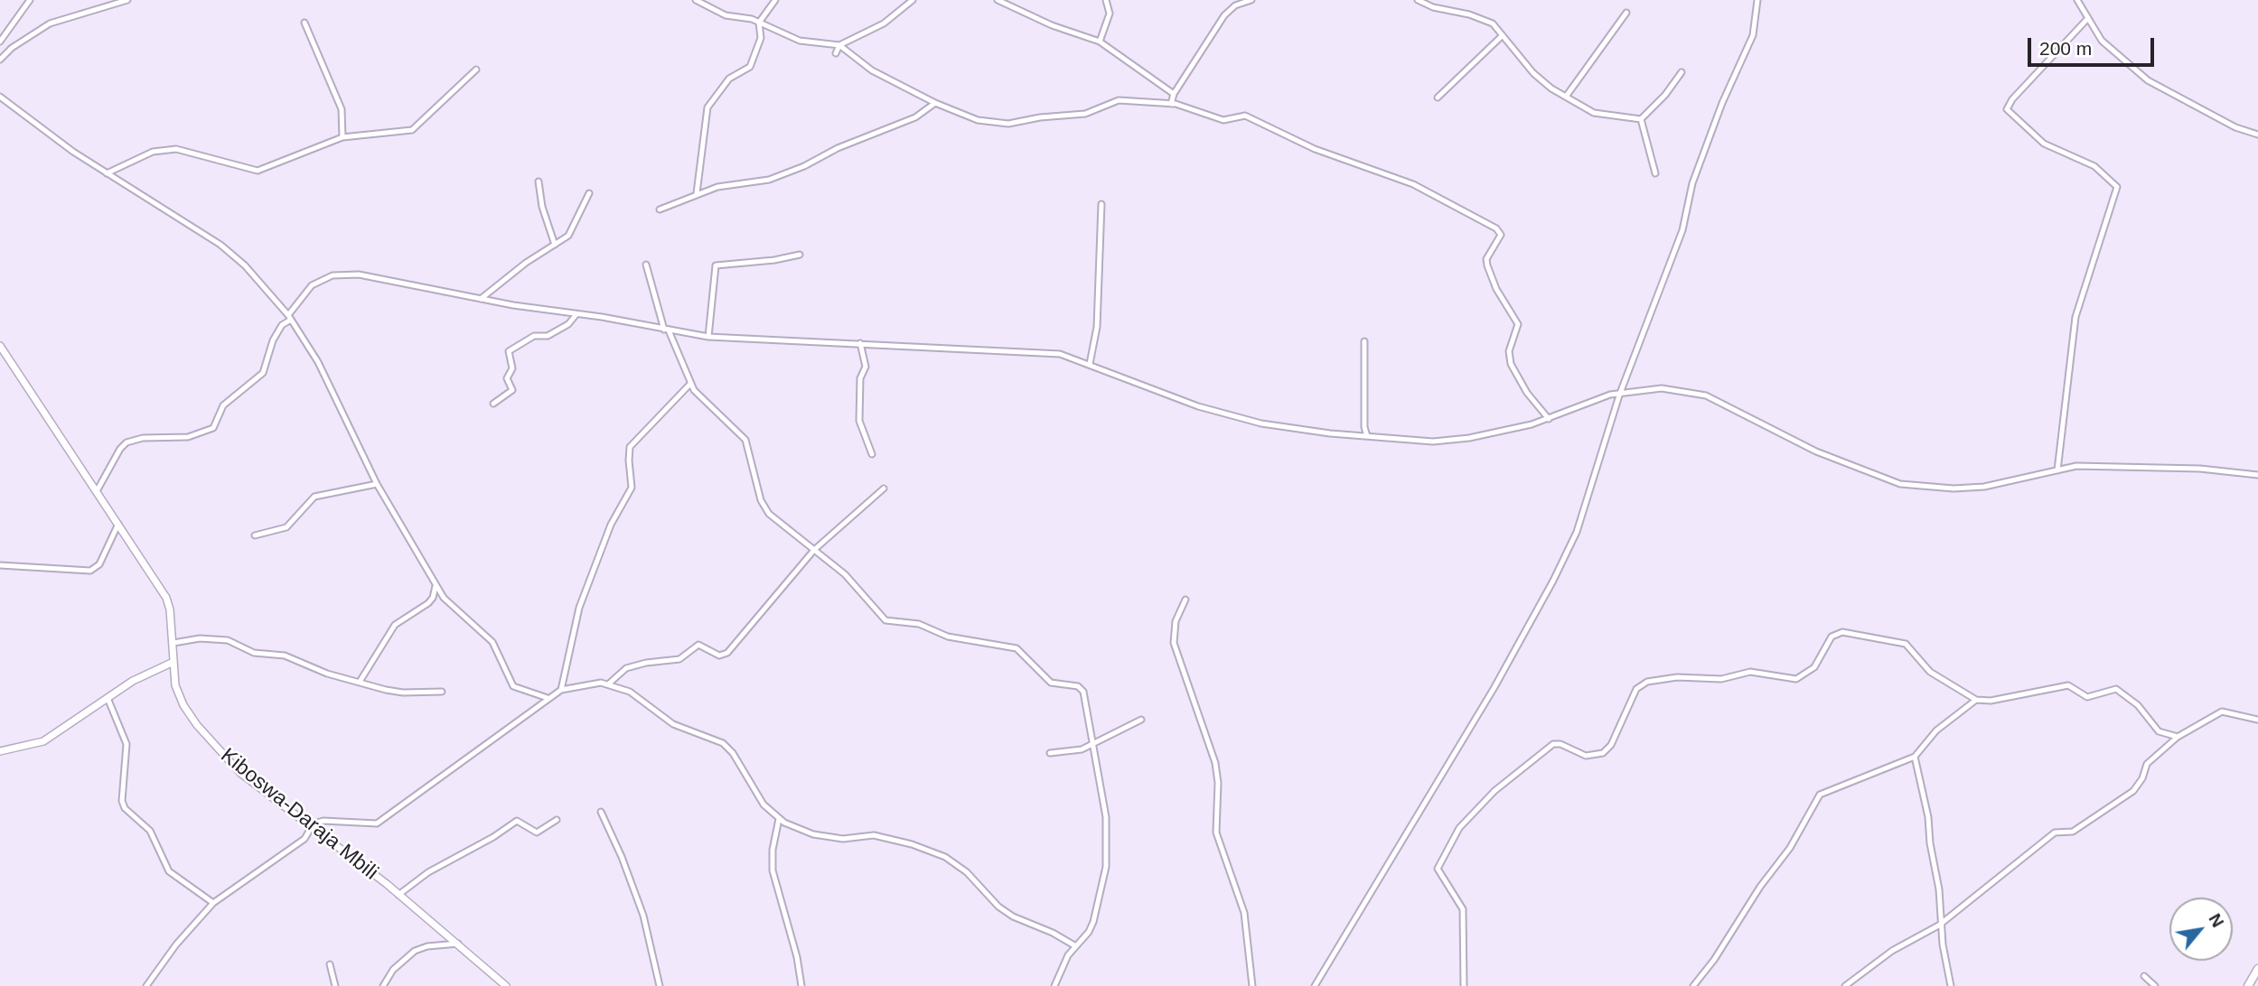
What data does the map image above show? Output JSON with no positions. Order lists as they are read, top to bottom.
{
  "streets": {
    "main road": ["Kiboswa-Daraja Mbili"]
  },
  "scale_bar": "200 m",
  "north": "top right"
}
